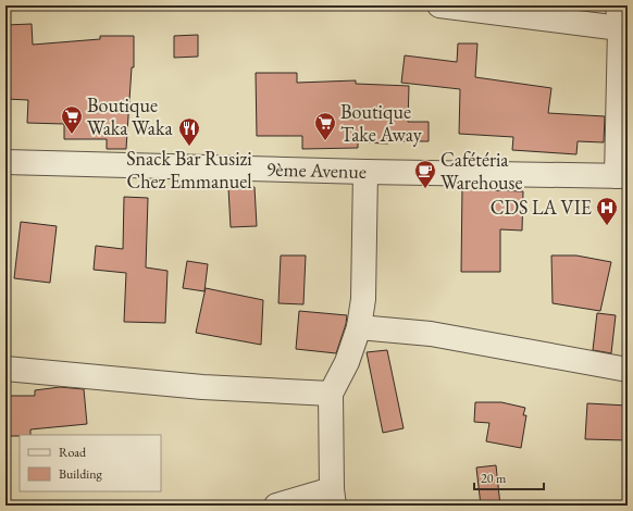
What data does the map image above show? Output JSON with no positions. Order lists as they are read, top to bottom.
{
  "streets": {
    "street": ["9ème Avenue"]
  },
  "places": {
    "supermarket": ["Boutique Waka Waka", "Boutique Take Away"],
    "restaurant": ["Snack Bar Rusizi Chez Emmanuel"],
    "cafe": ["Cafétéria Warehouse"],
    "hospital": ["CDS LA VIE"]
  },
  "legend": ["Road", "Building"],
  "scale_bar": "20 m"
}
